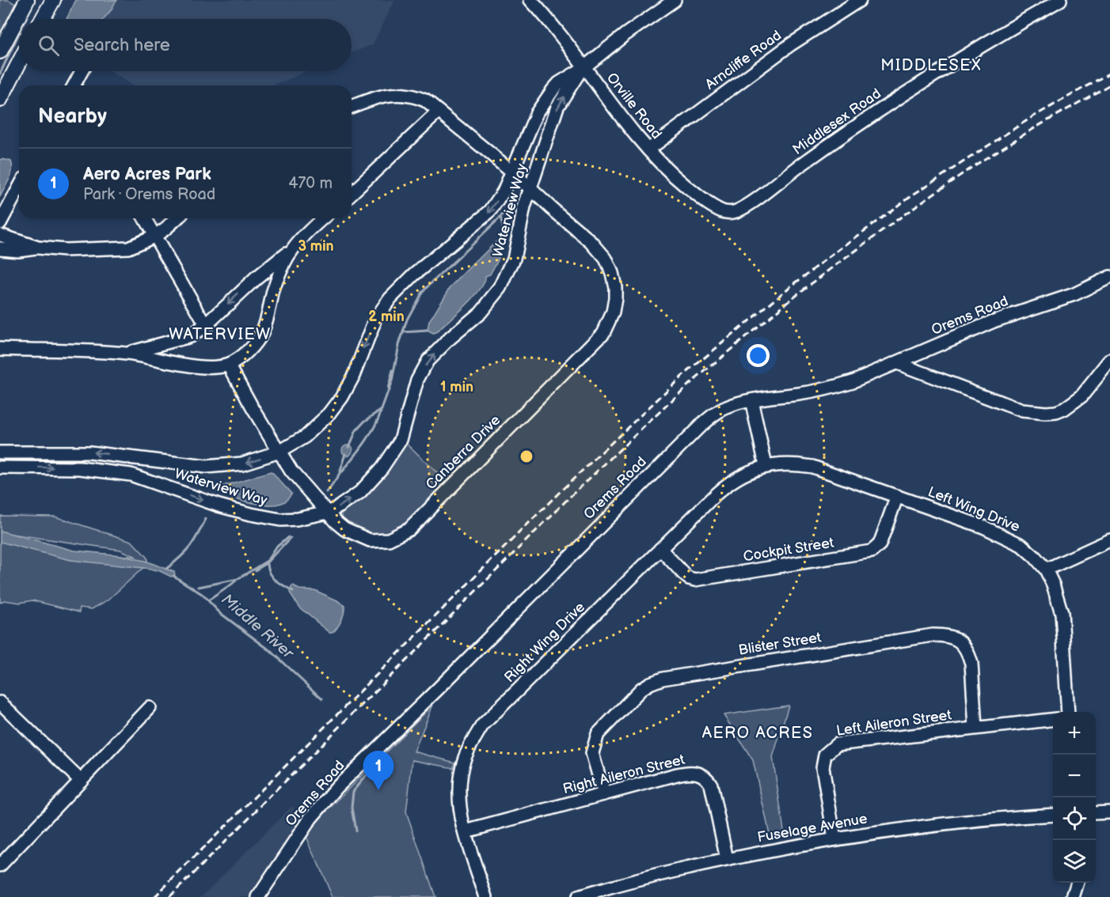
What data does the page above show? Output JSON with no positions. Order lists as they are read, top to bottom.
{
  "streets": {
    "street": [
      "Arncliffe Road",
      "Orville Road",
      "Middlesex Road",
      "Waterview Way",
      "Orems Road",
      "Canberra Drive",
      "Left Wing Drive",
      "Cockpit Street",
      "Right Wing Drive",
      "Blister Street",
      "Left Aileron Street",
      "Right Aileron Street",
      "Fuselage Avenue"
    ]
  },
  "crossings": [
    ["Arncliffe Road", "Orville Road"],
    ["Orville Road", "Middlesex Road"],
    ["Orville Road", "Waterview Way"],
    ["Waterview Way", "Canberra Drive"],
    ["Left Wing Drive", "Cockpit Street"],
    ["Left Wing Drive", "Right Wing Drive"],
    ["Cockpit Street", "Right Wing Drive"],
    ["Right Wing Drive", "Right Aileron Street"],
    ["Blister Street", "Left Aileron Street"],
    ["Blister Street", "Right Aileron Street"],
    ["Left Aileron Street", "Fuselage Avenue"],
    ["Right Aileron Street", "Fuselage Avenue"]
  ],
  "districts": ["MIDDLESEX", "WATERVIEW", "AERO ACRES"],
  "water": ["Middle River"],
  "page": {
    "search": "Search here",
    "heading": "Nearby",
    "list": [
      {
        "mark": "1",
        "name": "Aero Acres Park",
        "note": "Park · Orems Road",
        "value": "470 m"
      }
    ],
    "map_buttons": ["+", "−"],
    "pins": "1"
  },
  "rings": ["3 min", "2 min", "1 min"]
}
